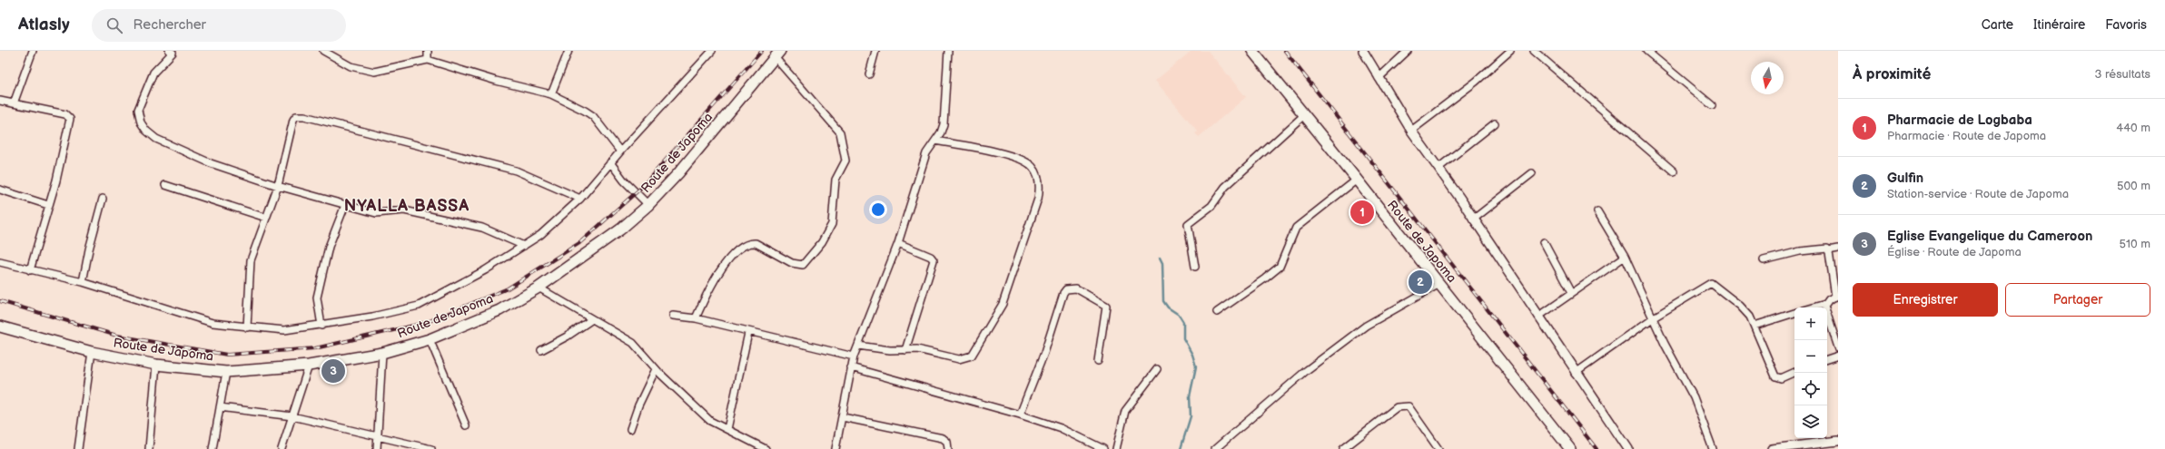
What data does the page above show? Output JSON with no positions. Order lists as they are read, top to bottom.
{
  "streets": {
    "main road": ["Route de Japoma"]
  },
  "districts": ["NYALLA BASSA"],
  "north": "bottom",
  "page": {
    "header": "Atlasly",
    "search": "Rechercher",
    "nav": ["Carte", "Itinéraire", "Favoris"],
    "heading": ["À proximité", "3 résultats"],
    "list": [
      {
        "mark": "1",
        "name": "Pharmacie de Logbaba",
        "note": "Pharmacie · Route de Japoma",
        "value": "440 m"
      },
      {
        "mark": "2",
        "name": "Gulfin",
        "note": "Station-service · Route de Japoma",
        "value": "500 m"
      },
      {
        "mark": "3",
        "name": "Eglise Evangelique du Cameroon",
        "note": "Église · Route de Japoma",
        "value": "510 m"
      }
    ],
    "pins": ["1", "2", "3"],
    "buttons": ["Enregistrer", "Partager"],
    "map_buttons": ["+", "−"]
  }
}
